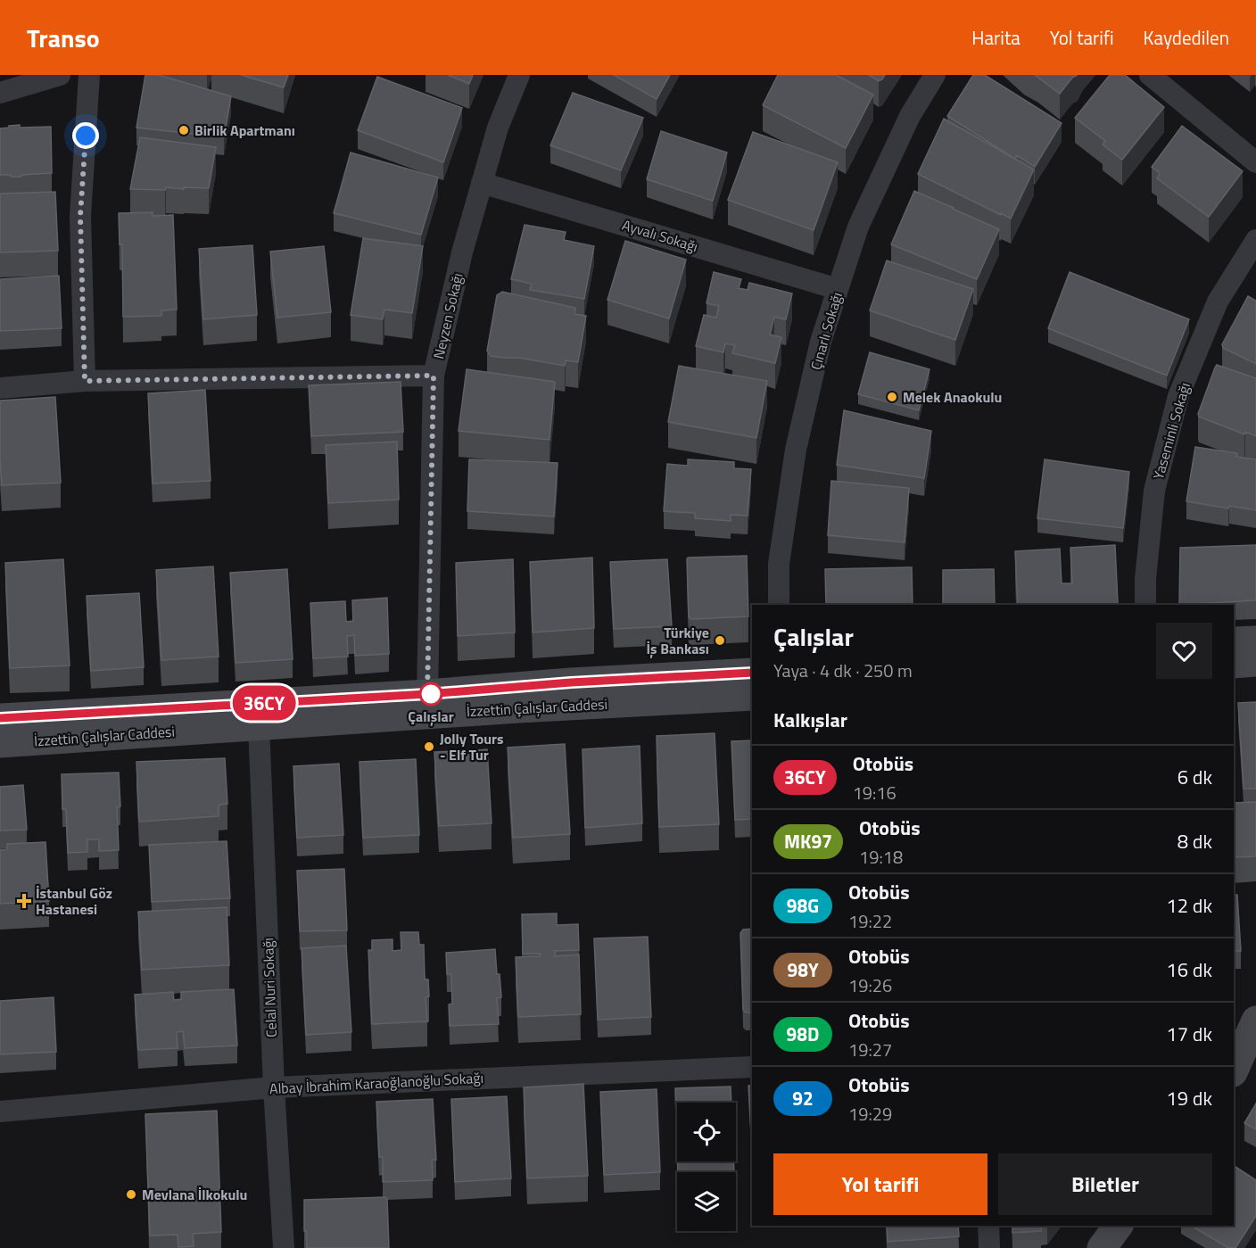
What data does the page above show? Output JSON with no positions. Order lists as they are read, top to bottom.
{
  "streets": {
    "main road": ["İzzettin Çalışlar Caddesi"],
    "street": [
      "Ayvalı Sokağı",
      "Neyzen Sokağı",
      "Çınarlı Sokağı",
      "Yaseminli Sokağı",
      "Celal Nuri Sokağı",
      "Albay İbrahim Karaoğlanoğlu Sokağı"
    ]
  },
  "crossings": [
    ["Ayvalı Sokağı", "Neyzen Sokağı"],
    ["Ayvalı Sokağı", "Çınarlı Sokağı"],
    ["Neyzen Sokağı", "İzzettin Çalışlar Caddesi"],
    ["İzzettin Çalışlar Caddesi", "Celal Nuri Sokağı"],
    ["Celal Nuri Sokağı", "Albay İbrahim Karaoğlanoğlu Sokağı"]
  ],
  "places": {
    "other": [
      "Birlik Apartmanı",
      "Melek Anaokulu",
      "Türkiye İş Bankası",
      "Çalışlar",
      "Jolly Tours - Elf Tur",
      "Mevlana İlkokulu"
    ],
    "health": ["İstanbul Göz Hastanesi"]
  },
  "lines": ["bus line 36CY"],
  "page": {
    "header": "Transo",
    "nav": ["Harita", "Yol tarifi", "Kaydedilen"],
    "on_map": "36CY",
    "heading": [
      ["Çalışlar", "Yaya · 4 dk · 250 m"],
      "Kalkışlar"
    ],
    "list": [
      {
        "mark": "36CY",
        "name": "Otobüs",
        "note": "19:16",
        "value": "6 dk"
      },
      {
        "mark": "MK97",
        "name": "Otobüs",
        "note": "19:18",
        "value": "8 dk"
      },
      {
        "mark": "98G",
        "name": "Otobüs",
        "note": "19:22",
        "value": "12 dk"
      },
      {
        "mark": "98Y",
        "name": "Otobüs",
        "note": "19:26",
        "value": "16 dk"
      },
      {
        "mark": "98D",
        "name": "Otobüs",
        "note": "19:27",
        "value": "17 dk"
      },
      {
        "mark": "92",
        "name": "Otobüs",
        "note": "19:29",
        "value": "19 dk"
      }
    ],
    "buttons": ["Yol tarifi", "Biletler"]
  }
}
